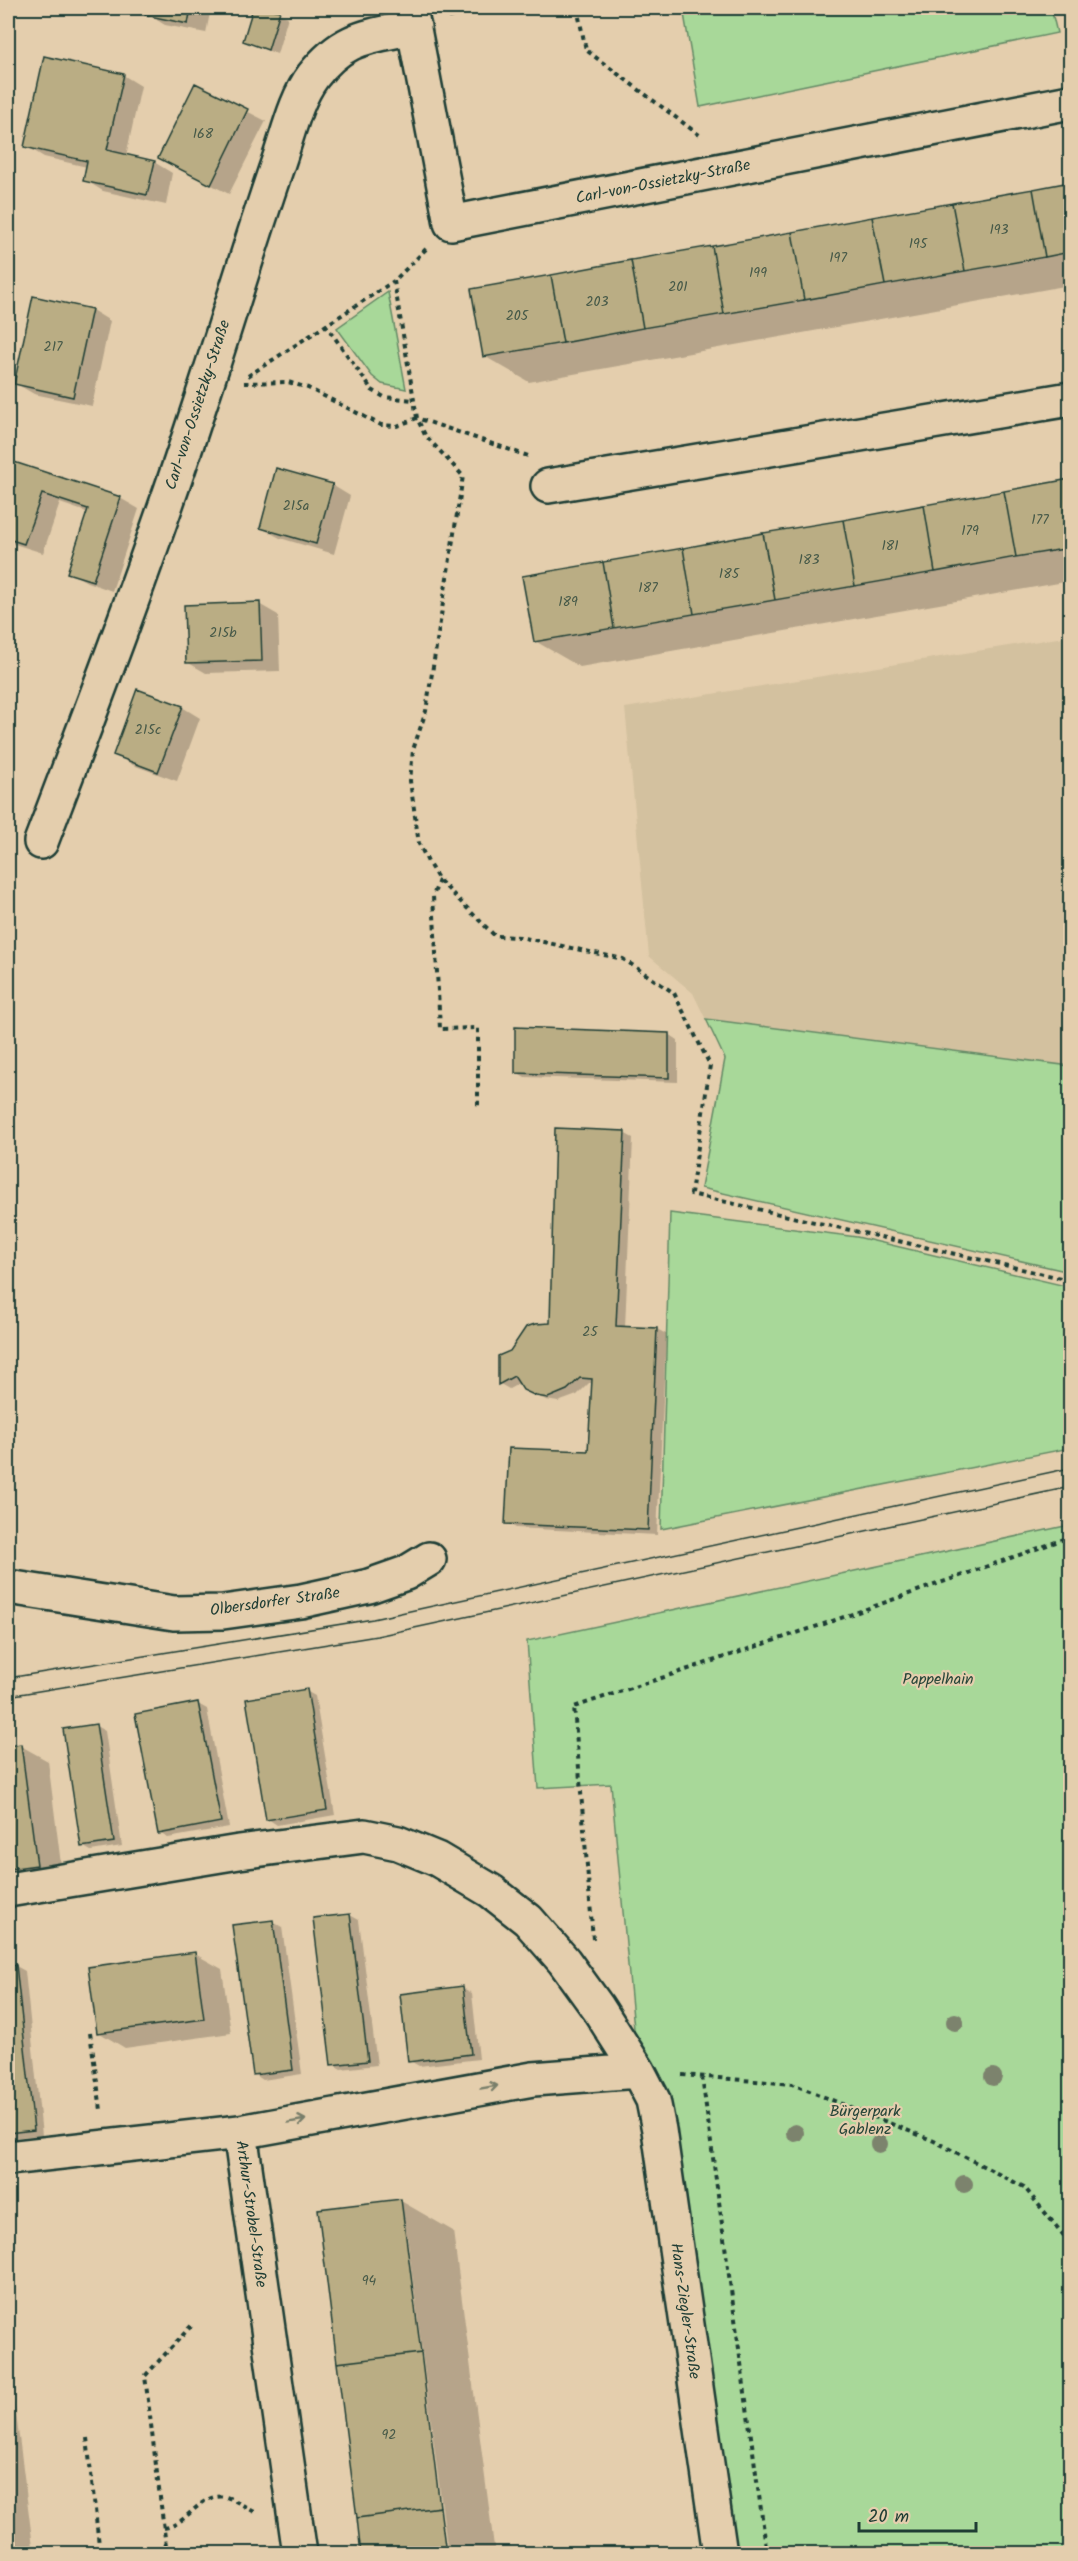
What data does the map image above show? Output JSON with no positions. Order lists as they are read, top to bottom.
{
  "streets": {
    "street": [
      "Carl-von-Ossietzky-Straße",
      "Olbersdorfer Straße",
      "Arthur-Strobel-Straße",
      "Hans-Ziegler-Straße"
    ]
  },
  "crossings": [
    ["Arthur-Strobel-Straße", "Hans-Ziegler-Straße"]
  ],
  "one_way": ["Arthur-Strobel-Straße"],
  "parks": ["Pappelhain", "Bürgerpark Gablenz"],
  "house_numbers": [
    "168",
    "193",
    "195",
    "197",
    "199",
    "201",
    "203",
    "205",
    "217",
    "215a",
    "177",
    "179",
    "181",
    "183",
    "185",
    "187",
    "189",
    "215b",
    "215c",
    "25",
    "94",
    "92"
  ],
  "scale_bar": "20 m"
}
